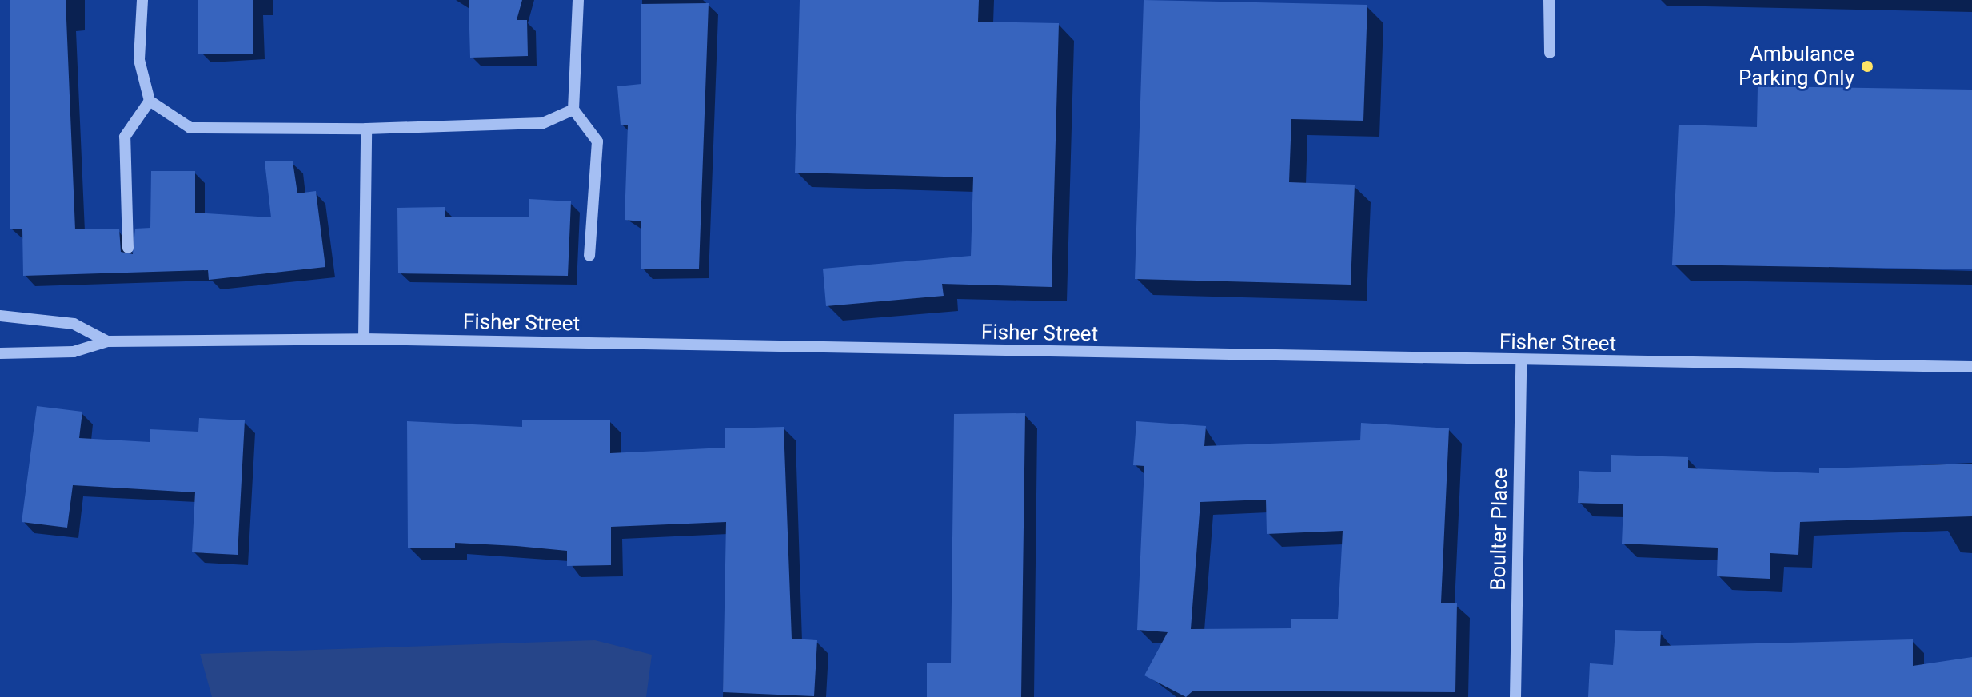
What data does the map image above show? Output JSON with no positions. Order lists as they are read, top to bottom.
{
  "streets": {
    "street": ["Fisher Street", "Boulter Place"]
  },
  "crossings": [
    ["Fisher Street", "Boulter Place"]
  ],
  "places": ["Ambulance Parking Only"]
}
